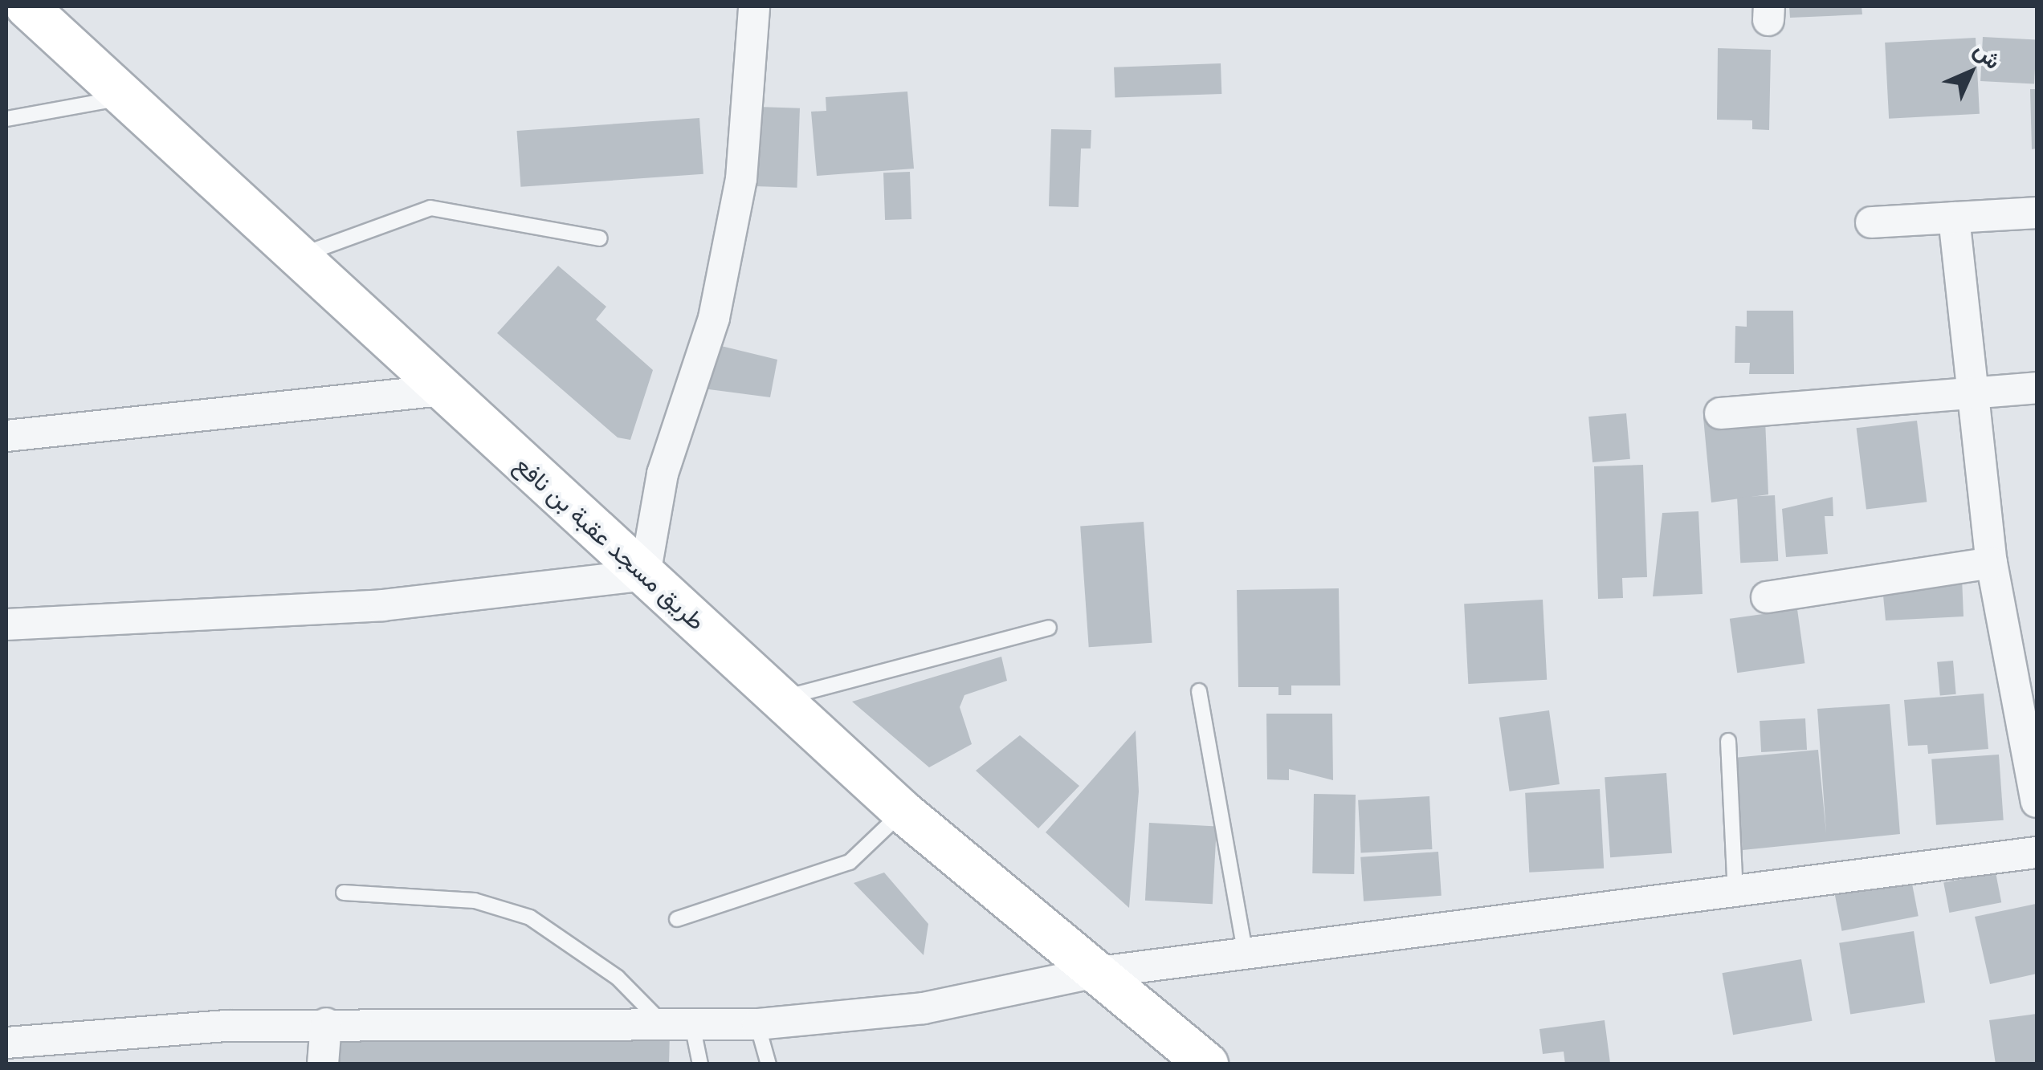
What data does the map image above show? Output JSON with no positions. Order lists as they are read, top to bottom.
{
  "streets": {
    "street": ["طريق مسجد عقبة بن نافع"]
  },
  "north": "top right"
}
